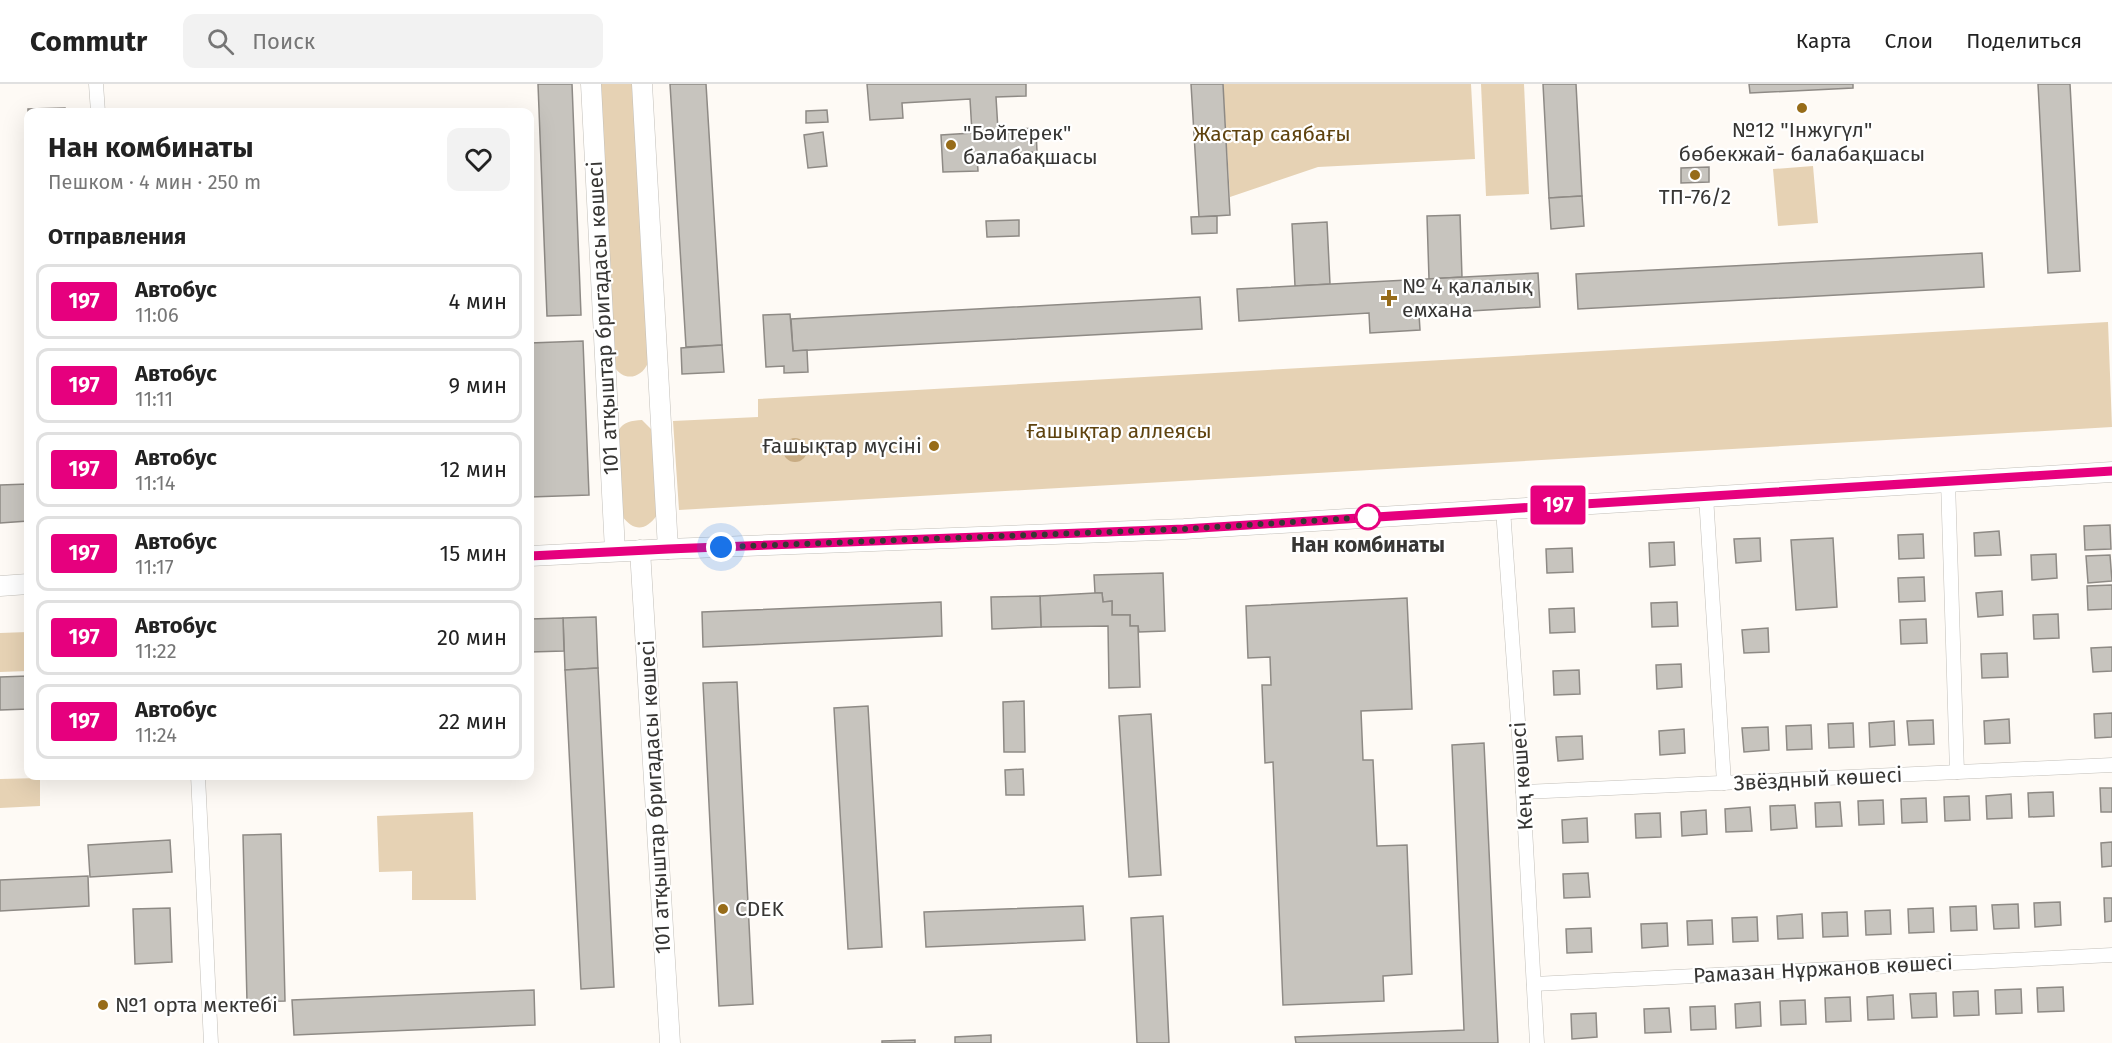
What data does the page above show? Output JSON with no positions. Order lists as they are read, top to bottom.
{
  "streets": {
    "street": [
      "101 атқыштар бригадасы көшесі",
      "Кең көшесі",
      "Звёздный көшесі",
      "Рамазан Нұржанов көшесі"
    ]
  },
  "crossings": [
    ["Кең көшесі", "Звёздный көшесі"],
    ["Кең көшесі", "Рамазан Нұржанов көшесі"]
  ],
  "parks": ["Жастар саябағы", "Ғашықтар аллеясы"],
  "places": {
    "other": [
      "№12 \"Інжугүл\" бөбекжай- балабақшасы",
      "\"Бәйтерек\" балабақшасы",
      "ТП-76/2",
      "Ғашықтар мүсіні",
      "Нан комбинаты",
      "CDEK",
      "№1 орта мектебі"
    ],
    "health": ["№ 4 қалалық емхана"]
  },
  "lines": ["bus line 197"],
  "page": {
    "header": "Commutr",
    "search": "Поиск",
    "nav": ["Карта", "Слои", "Поделиться"],
    "on_map": "197",
    "heading": [
      ["Нан комбинаты", "Пешком · 4 мин · 250 m"],
      "Отправления"
    ],
    "list": [
      {
        "mark": "197",
        "name": "Автобус",
        "note": "11:06",
        "value": "4 мин"
      },
      {
        "mark": "197",
        "name": "Автобус",
        "note": "11:11",
        "value": "9 мин"
      },
      {
        "mark": "197",
        "name": "Автобус",
        "note": "11:14",
        "value": "12 мин"
      },
      {
        "mark": "197",
        "name": "Автобус",
        "note": "11:17",
        "value": "15 мин"
      },
      {
        "mark": "197",
        "name": "Автобус",
        "note": "11:22",
        "value": "20 мин"
      },
      {
        "mark": "197",
        "name": "Автобус",
        "note": "11:24",
        "value": "22 мин"
      }
    ]
  }
}
